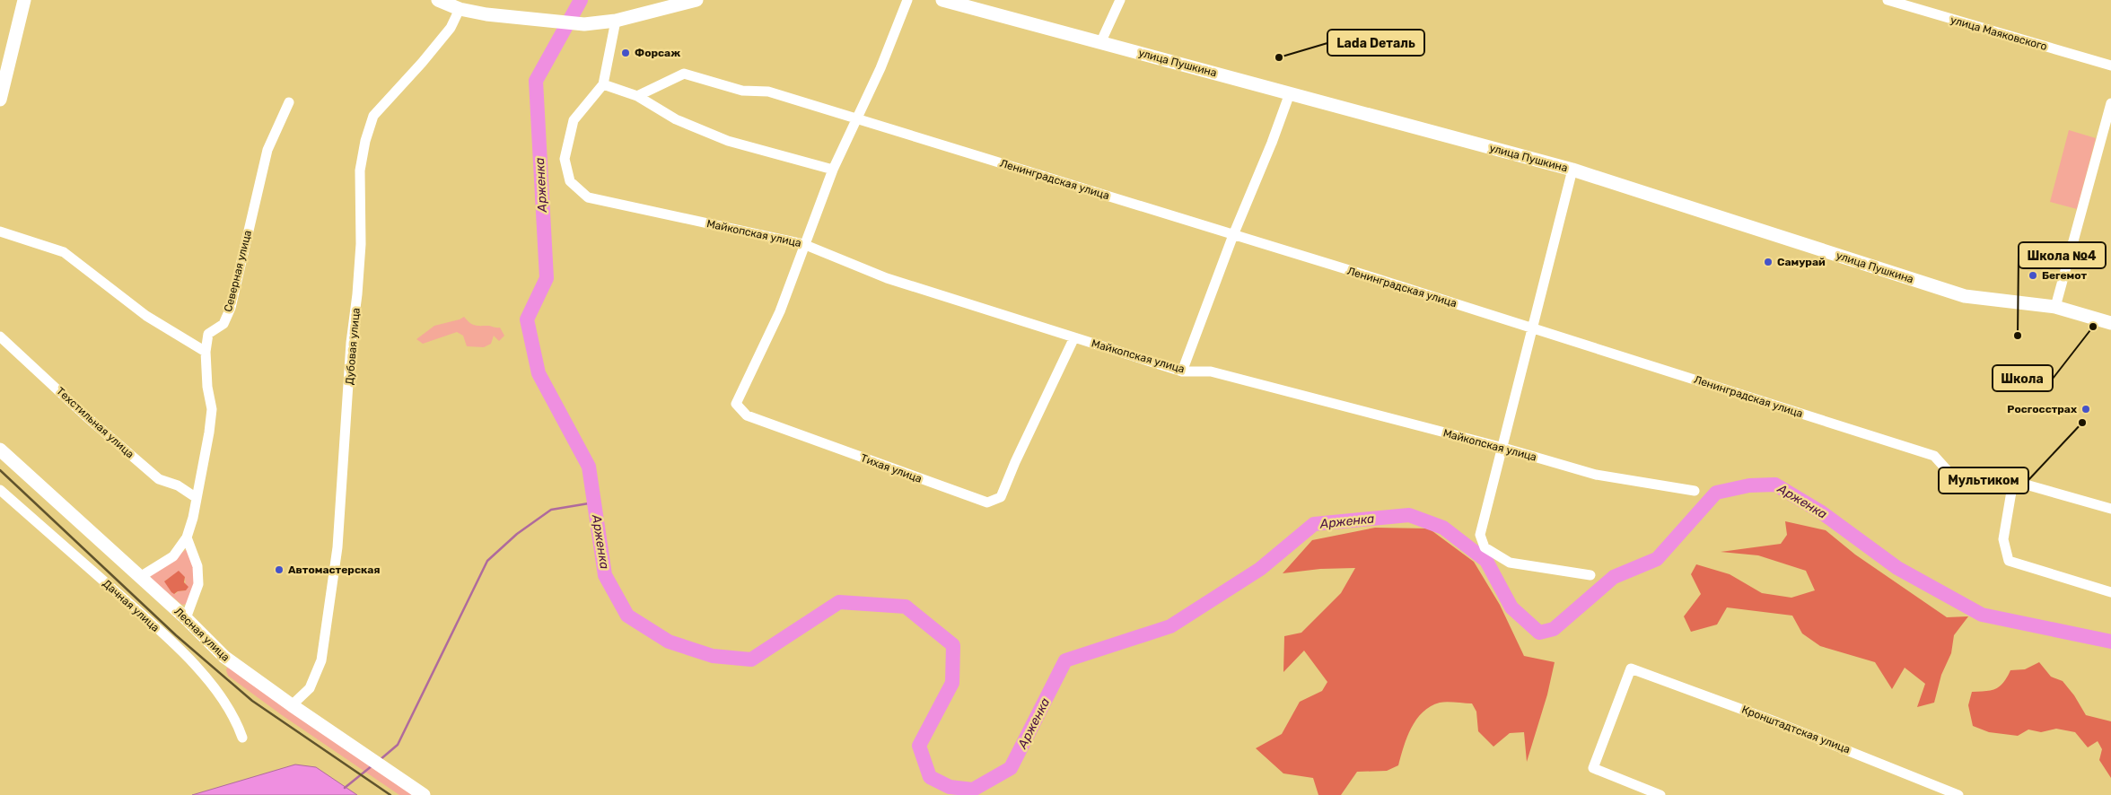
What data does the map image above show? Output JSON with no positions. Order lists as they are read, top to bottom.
{
  "streets": {
    "main road": ["улица Пушкина", "Лесная улица"],
    "street": [
      "улица Маяковского",
      "Ленинградская улица",
      "Майкопская улица",
      "Северная улица",
      "Дубовая улица",
      "Техстильная улица",
      "Тихая улица",
      "Дачная улица",
      "Кронштадтская улица"
    ]
  },
  "crossings": [
    ["Майкопская улица", "Тихая улица"],
    ["Северная улица", "Техстильная улица"],
    ["Дубовая улица", "Лесная улица"]
  ],
  "water": ["Арженка"],
  "places": [
    "Форсаж",
    "Lada Dеталь",
    "Самурай",
    "Бегемот",
    "Школа",
    "Школа №4",
    "Росгосстрах",
    "Мультиком",
    "Автомастерская"
  ]
}
